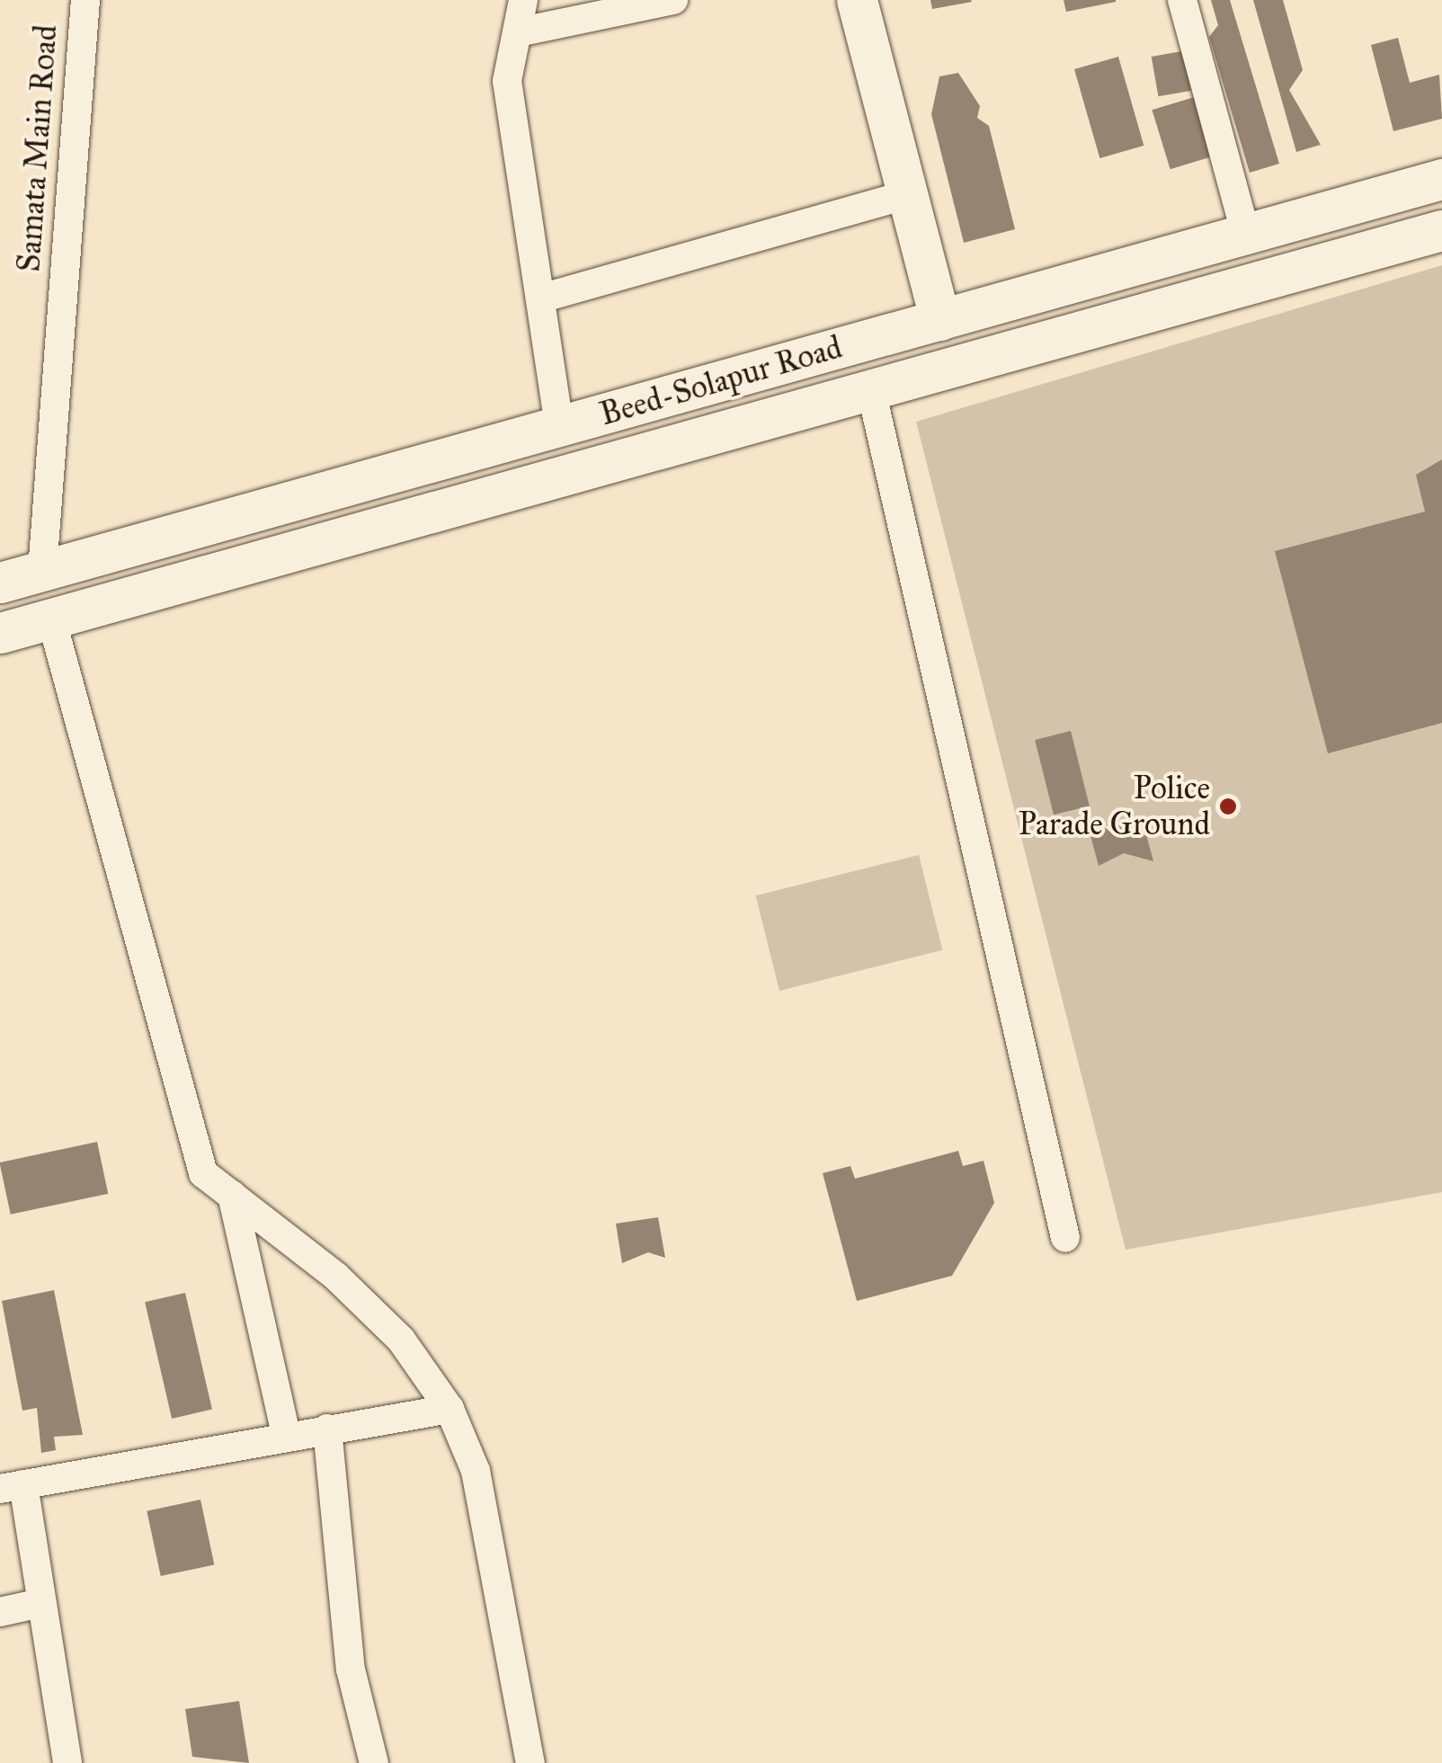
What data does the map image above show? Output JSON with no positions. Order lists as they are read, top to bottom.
{
  "streets": {
    "main road": ["Beed-Solapur Road"],
    "street": ["Samata Main Road"]
  },
  "crossings": [
    ["Samata Main Road", "Beed-Solapur Road"]
  ],
  "places": ["Police Parade Ground"]
}
